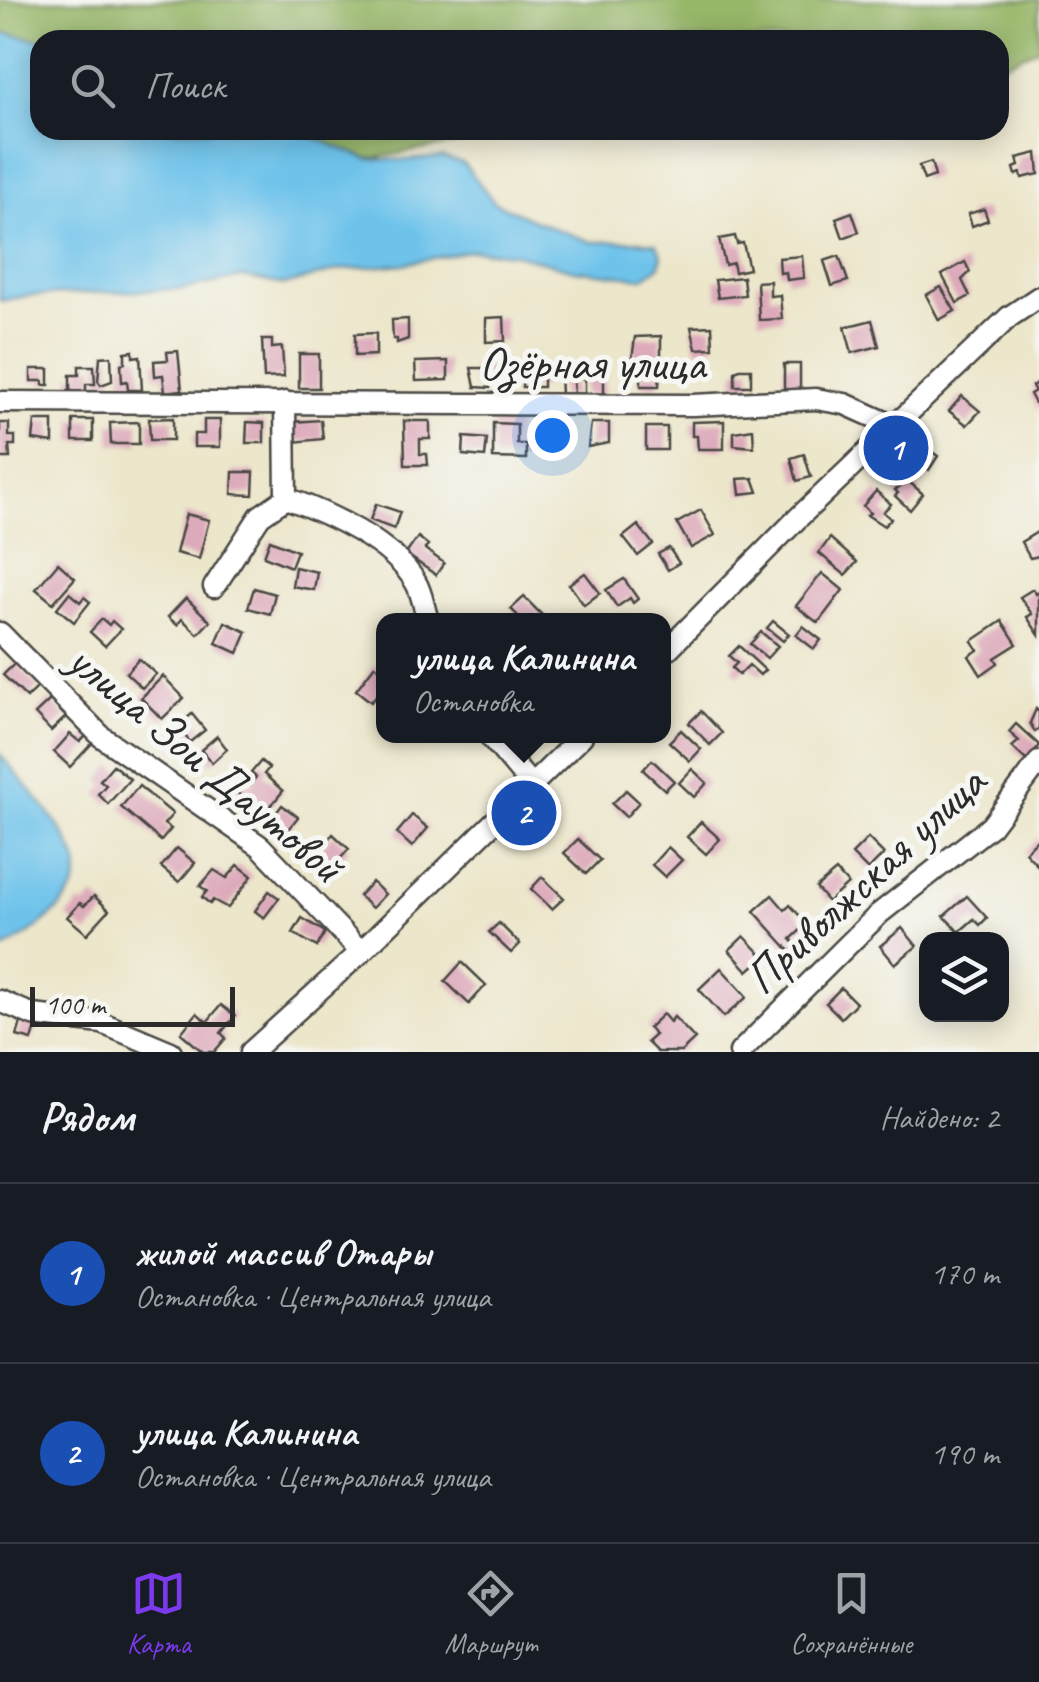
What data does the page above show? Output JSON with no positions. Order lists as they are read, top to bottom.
{
  "streets": {
    "street": ["Озёрная улица", "улица Зои Даутовой", "Приволжская улица"]
  },
  "scale_bar": "100 m",
  "page": {
    "search": "Поиск",
    "pins": ["1", "2"],
    "popup": ["улица Калинина", "Остановка"],
    "scale": "100 m",
    "heading": ["Рядом", "Найдено: 2"],
    "list": [
      {
        "mark": "1",
        "name": "жилой массив Отары",
        "note": "Остановка · Центральная улица",
        "value": "170 m"
      },
      {
        "mark": "2",
        "name": "улица Калинина",
        "note": "Остановка · Центральная улица",
        "value": "190 m"
      }
    ],
    "nav": ["Карта", "Маршрут", "Сохранённые"]
  }
}
